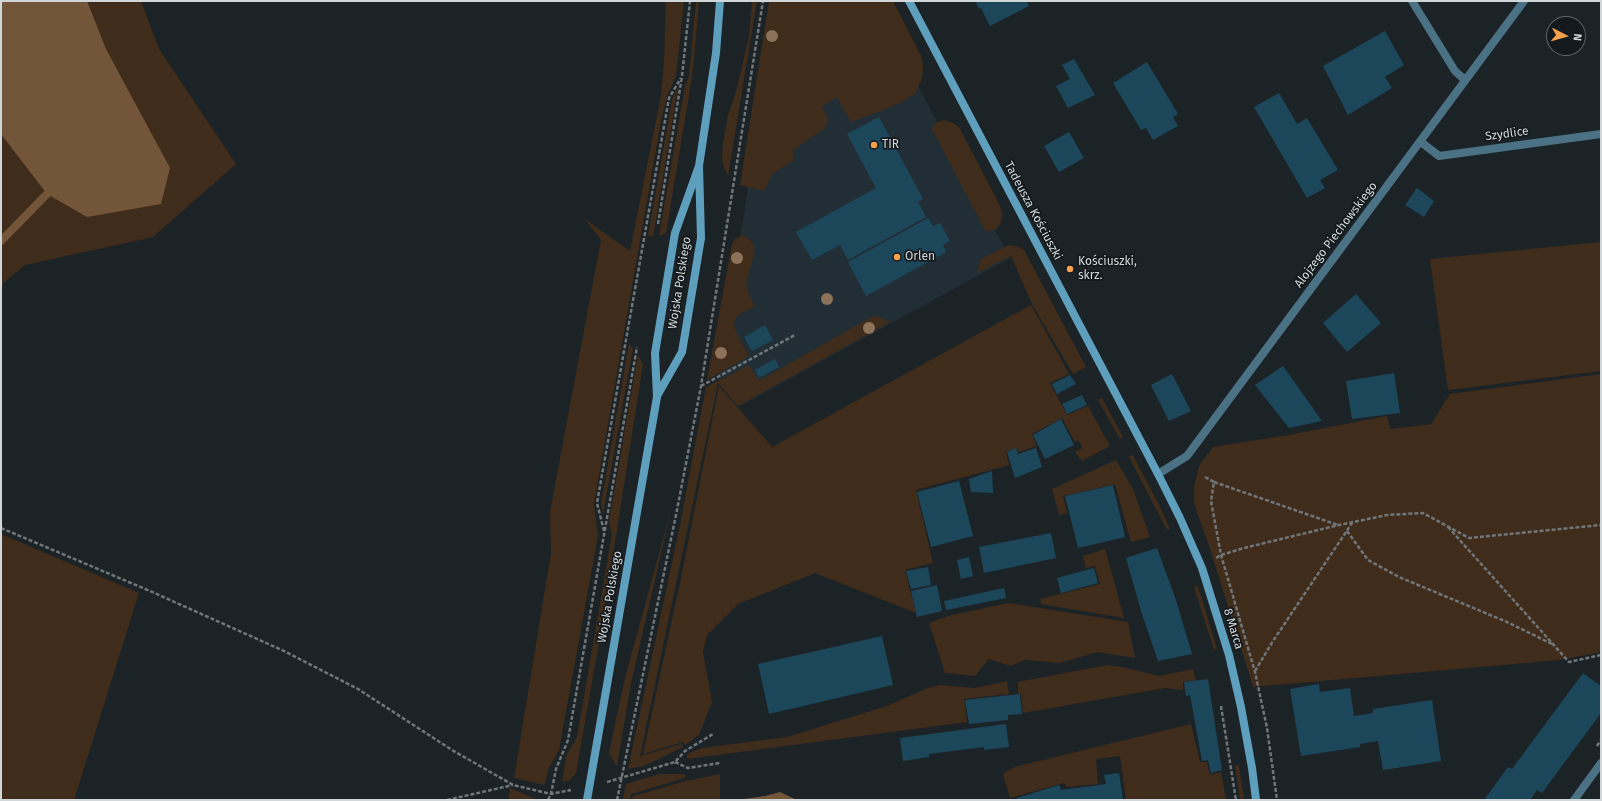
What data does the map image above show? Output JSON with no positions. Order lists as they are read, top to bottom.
{
  "streets": {
    "street": [
      "Szydlice",
      "Tadeusza Kościuszki",
      "Alojzego Piechowskiego",
      "Wojska Polskiego",
      "8 Marca"
    ]
  },
  "crossings": [
    ["Szydlice", "Alojzego Piechowskiego"],
    ["Tadeusza Kościuszki", "Alojzego Piechowskiego"],
    ["Tadeusza Kościuszki", "8 Marca"],
    ["Alojzego Piechowskiego", "8 Marca"]
  ],
  "places": ["TIR", "Orlen", "Kościuszki, skrz."],
  "north": "right"
}
